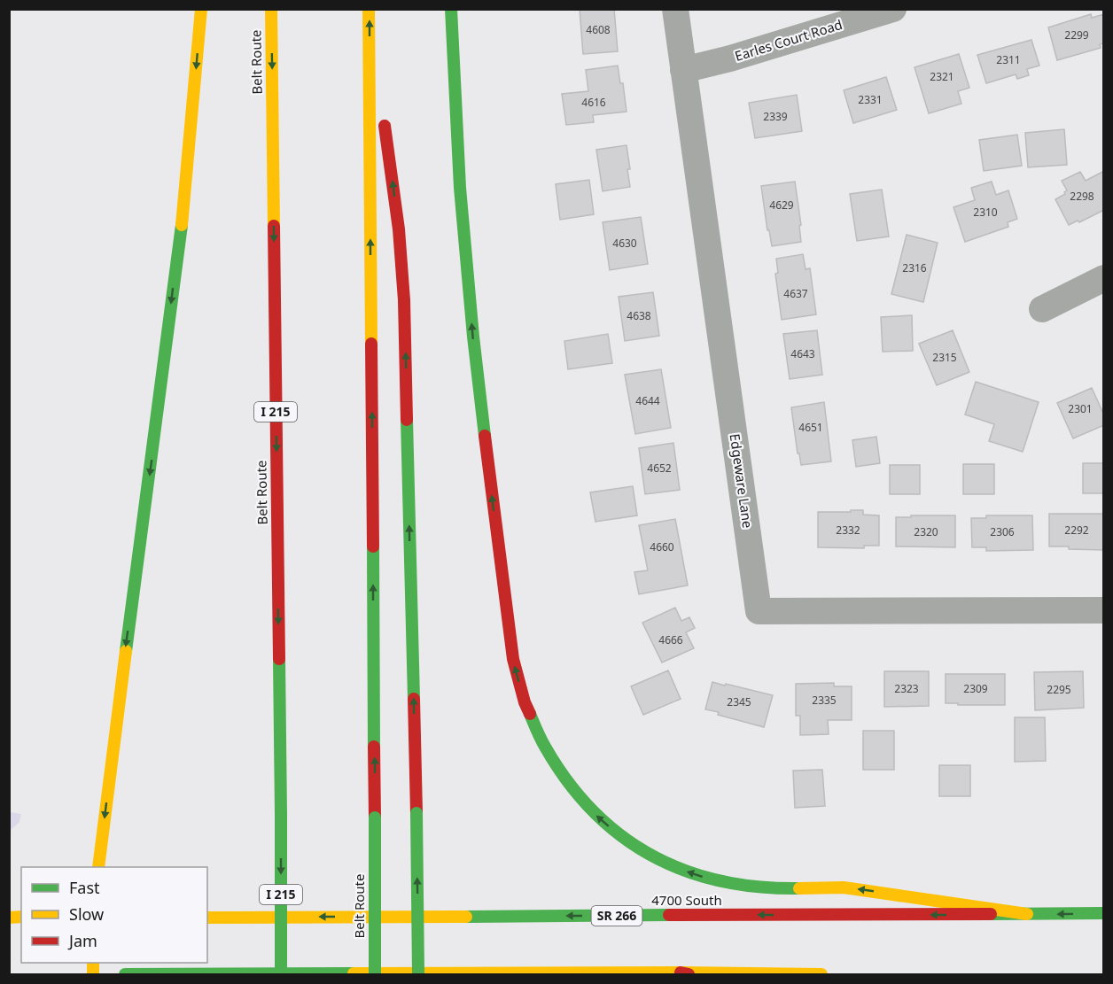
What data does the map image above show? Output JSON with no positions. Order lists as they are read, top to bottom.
{
  "streets": {
    "main road": [
      "Belt Route",
      "I 215",
      "4700 South",
      "SR 266"
    ],
    "street": ["Earles Court Road", "Edgeware Lane"]
  },
  "crossings": [
    ["Earles Court Road", "Edgeware Lane"]
  ],
  "house_numbers": [
    "4608",
    "2299",
    "2311",
    "2321",
    "2331",
    "4616",
    "2339",
    "2298",
    "4629",
    "2310",
    "4630",
    "2316",
    "4637",
    "4638",
    "4643",
    "2315",
    "4644",
    "2301",
    "4651",
    "4652",
    "2332",
    "2292",
    "2320",
    "2306",
    "4660",
    "4666",
    "2323",
    "2309",
    "2295",
    "2335",
    "2345"
  ],
  "legend": ["Fast", "Slow", "Jam"]
}
